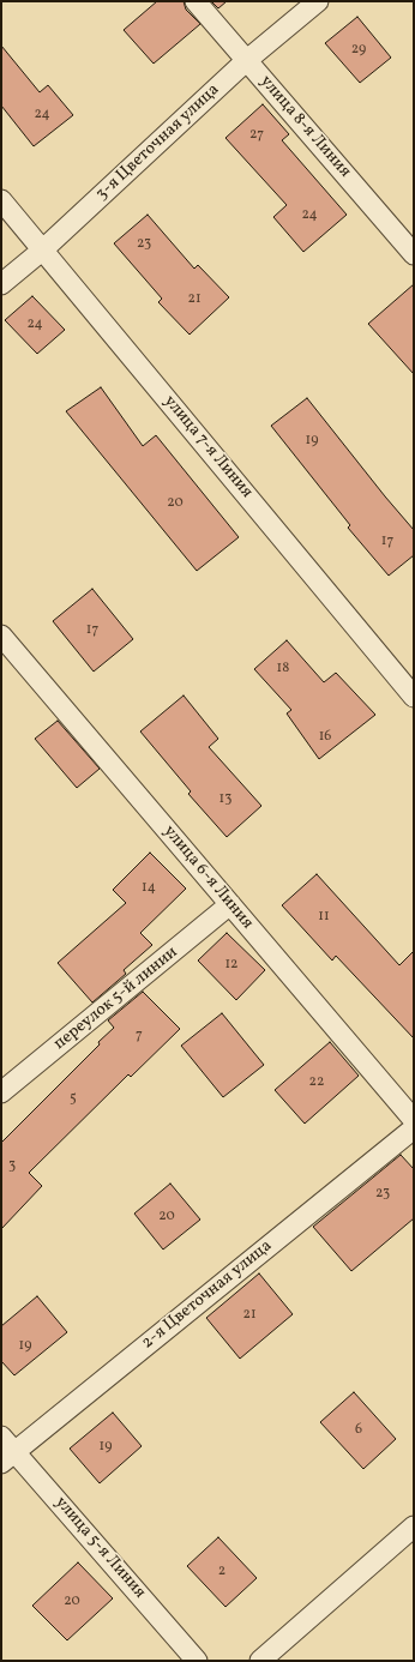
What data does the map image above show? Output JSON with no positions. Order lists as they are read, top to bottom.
{
  "streets": {
    "lane": [
      "улица 8-я Линия",
      "3-я Цветочная улица",
      "улица 7-я Линия",
      "улица 6-я Линия",
      "переулок 5-й линии",
      "2-я Цветочная улица",
      "улица 5-я Линия"
    ]
  },
  "crossings": [
    ["улица 8-я Линия", "3-я Цветочная улица"],
    ["3-я Цветочная улица", "улица 7-я Линия"],
    ["улица 6-я Линия", "переулок 5-й линии"],
    ["2-я Цветочная улица", "улица 5-я Линия"]
  ],
  "house_numbers": [
    "29",
    "24",
    "27",
    "24",
    "23",
    "21",
    "24",
    "19",
    "20",
    "17",
    "17",
    "18",
    "16",
    "13",
    "14",
    "11",
    "12",
    "7",
    "22",
    "5",
    "3",
    "23",
    "20",
    "21",
    "19",
    "6",
    "19",
    "2",
    "20"
  ]
}
